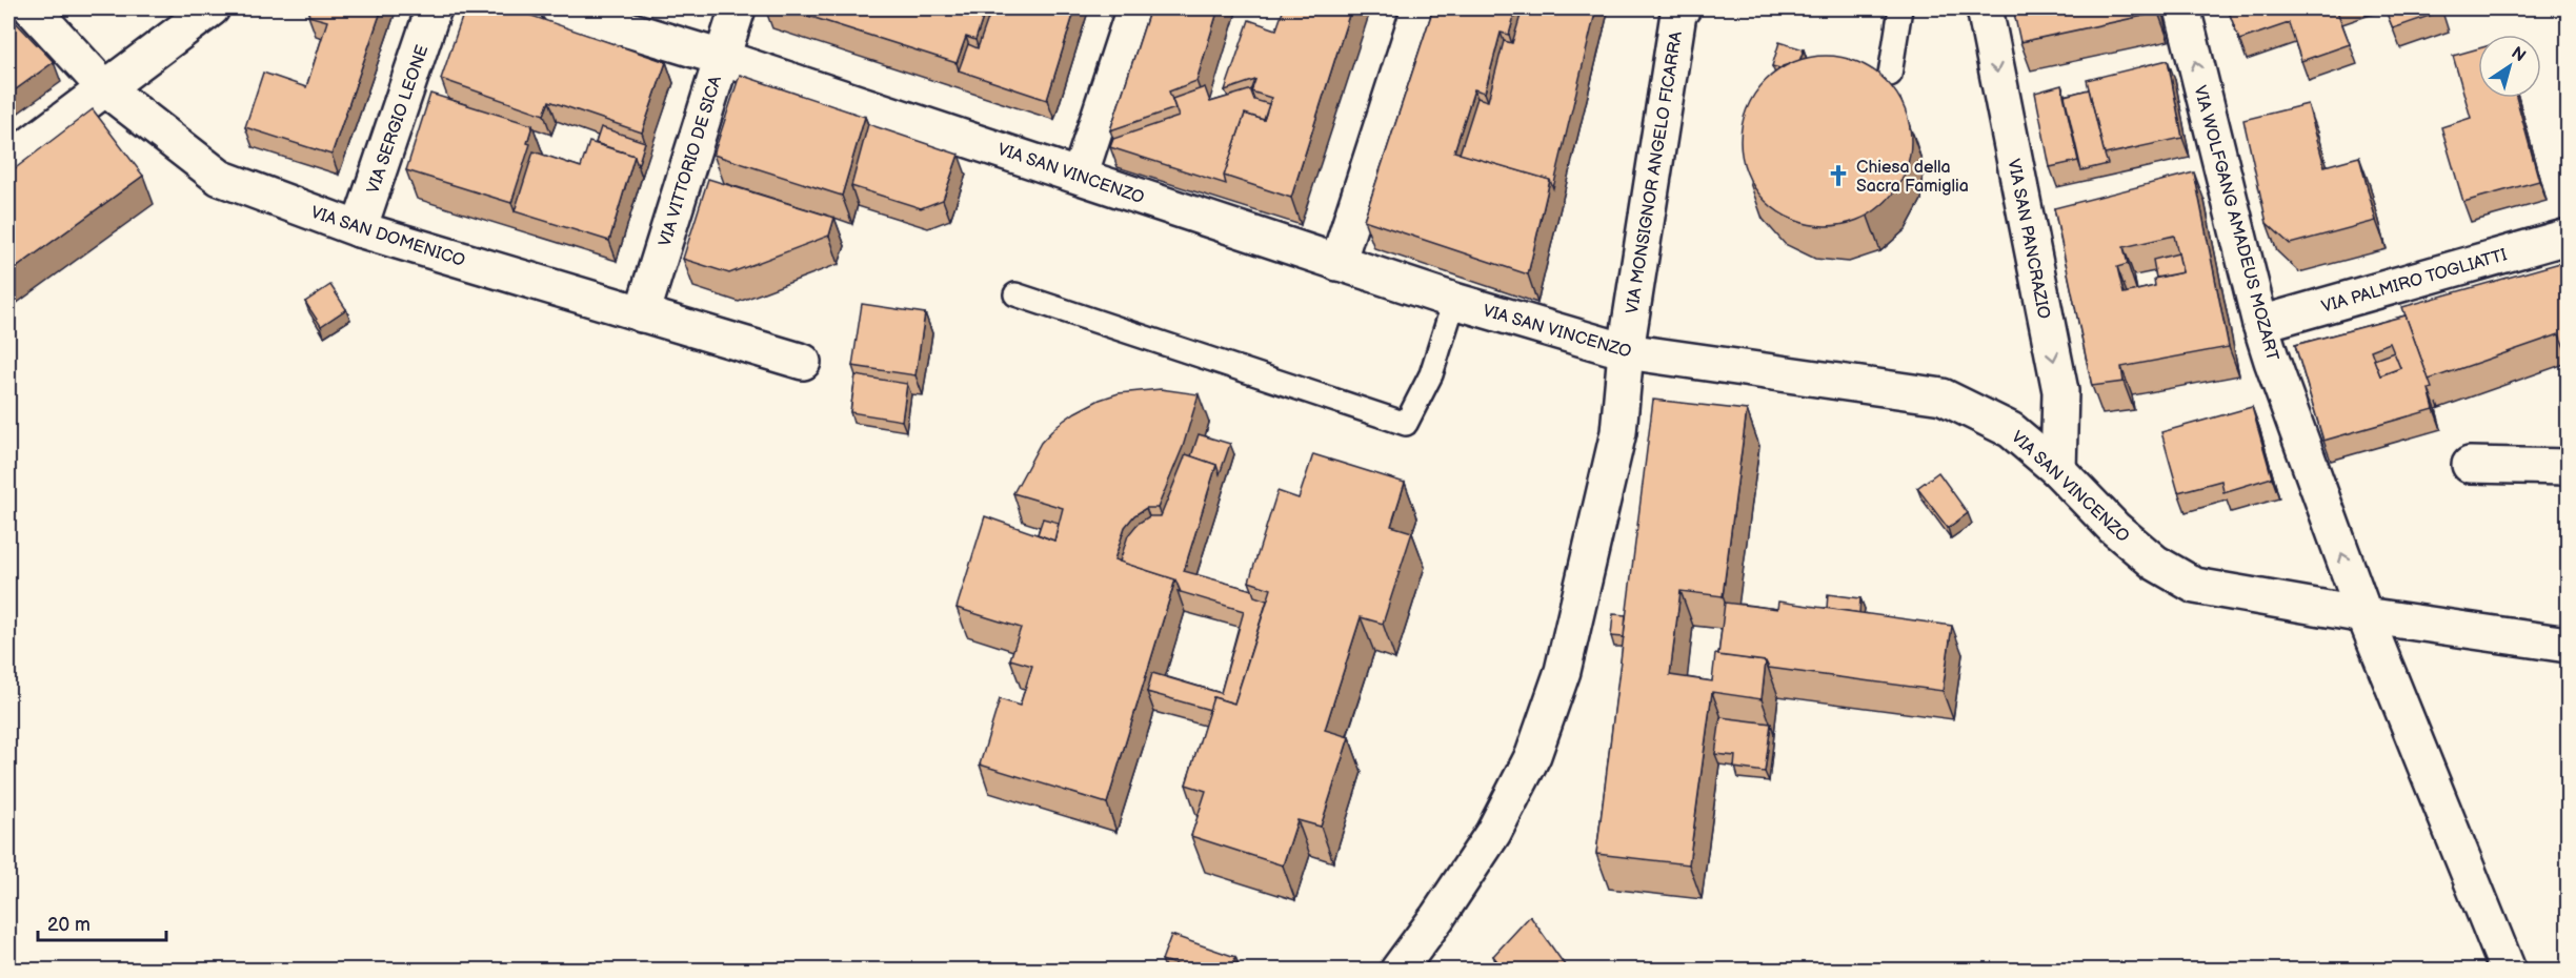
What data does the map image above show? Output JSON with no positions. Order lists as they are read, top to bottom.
{
  "streets": {
    "street": [
      "VIA SERGIO LEONE",
      "VIA VITTORIO DE SICA",
      "VIA SAN VINCENZO",
      "VIA MONSIGNOR ANGELO FICARRA",
      "VIA WOLFGANG AMADEUS MOZART",
      "VIA SAN DOMENICO",
      "VIA SAN PANCRAZIO",
      "VIA PALMIRO TOGLIATTI"
    ]
  },
  "crossings": [
    ["VIA SERGIO LEONE", "VIA SAN DOMENICO"],
    ["VIA VITTORIO DE SICA", "VIA SAN VINCENZO"],
    ["VIA VITTORIO DE SICA", "VIA SAN DOMENICO"],
    ["VIA SAN VINCENZO", "VIA MONSIGNOR ANGELO FICARRA"],
    ["VIA SAN VINCENZO", "VIA WOLFGANG AMADEUS MOZART"],
    ["VIA SAN VINCENZO", "VIA SAN PANCRAZIO"],
    ["VIA WOLFGANG AMADEUS MOZART", "VIA PALMIRO TOGLIATTI"]
  ],
  "one_way": ["VIA WOLFGANG AMADEUS MOZART", "VIA SAN PANCRAZIO"],
  "places": {
    "church": ["Chiesa della Sacra Famiglia"]
  },
  "scale_bar": "20 m",
  "north": "top right"
}
